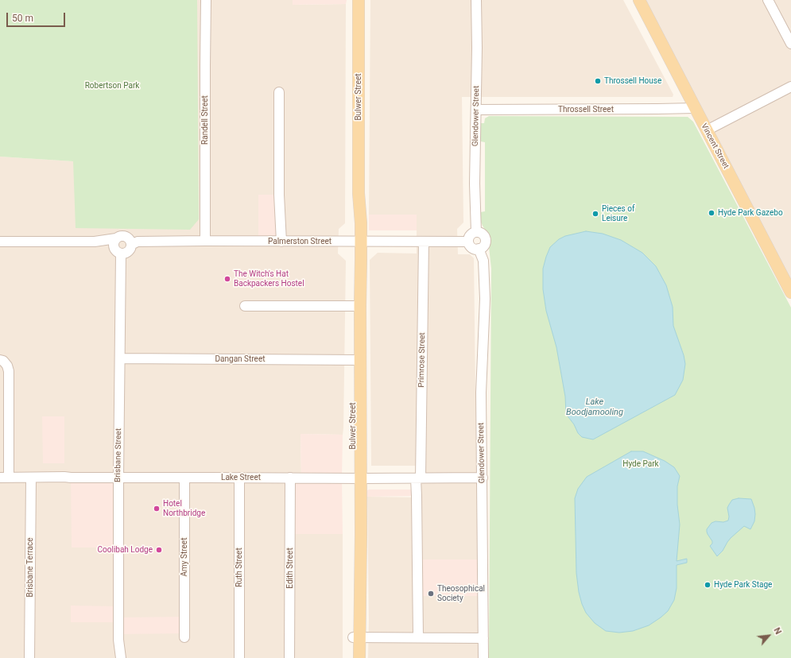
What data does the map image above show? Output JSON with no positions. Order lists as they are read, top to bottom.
{
  "streets": {
    "main road": ["Bulwer Street", "Vincent Street"],
    "street": [
      "Throssell Street",
      "Glendower Street",
      "Randell Street",
      "Palmerston Street",
      "Dangan Street",
      "Primrose Street",
      "Brisbane Street",
      "Lake Street",
      "Amy Street",
      "Brisbane Terrace",
      "Ruth Street",
      "Edith Street"
    ]
  },
  "crossings": [
    ["Bulwer Street", "Palmerston Street"],
    ["Bulwer Street", "Dangan Street"],
    ["Bulwer Street", "Lake Street"],
    ["Throssell Street", "Glendower Street"],
    ["Throssell Street", "Vincent Street"],
    ["Glendower Street", "Palmerston Street"],
    ["Glendower Street", "Lake Street"],
    ["Randell Street", "Palmerston Street"],
    ["Palmerston Street", "Primrose Street"],
    ["Palmerston Street", "Brisbane Street"],
    ["Dangan Street", "Brisbane Street"],
    ["Primrose Street", "Lake Street"],
    ["Brisbane Street", "Lake Street"],
    ["Lake Street", "Amy Street"],
    ["Lake Street", "Brisbane Terrace"],
    ["Lake Street", "Ruth Street"],
    ["Lake Street", "Edith Street"]
  ],
  "water": ["Lake Boodjamooling"],
  "parks": ["Robertson Park", "Hyde Park"],
  "places": [
    "Throssell House",
    "Hyde Park Gazebo",
    "Pieces of Leisure",
    "The Witch's Hat Backpackers Hostel",
    "Hotel Northbridge",
    "Coolibah Lodge",
    "Hyde Park Stage",
    "Theosophical Society"
  ],
  "scale_bar": "50 m",
  "north": "top right"
}
